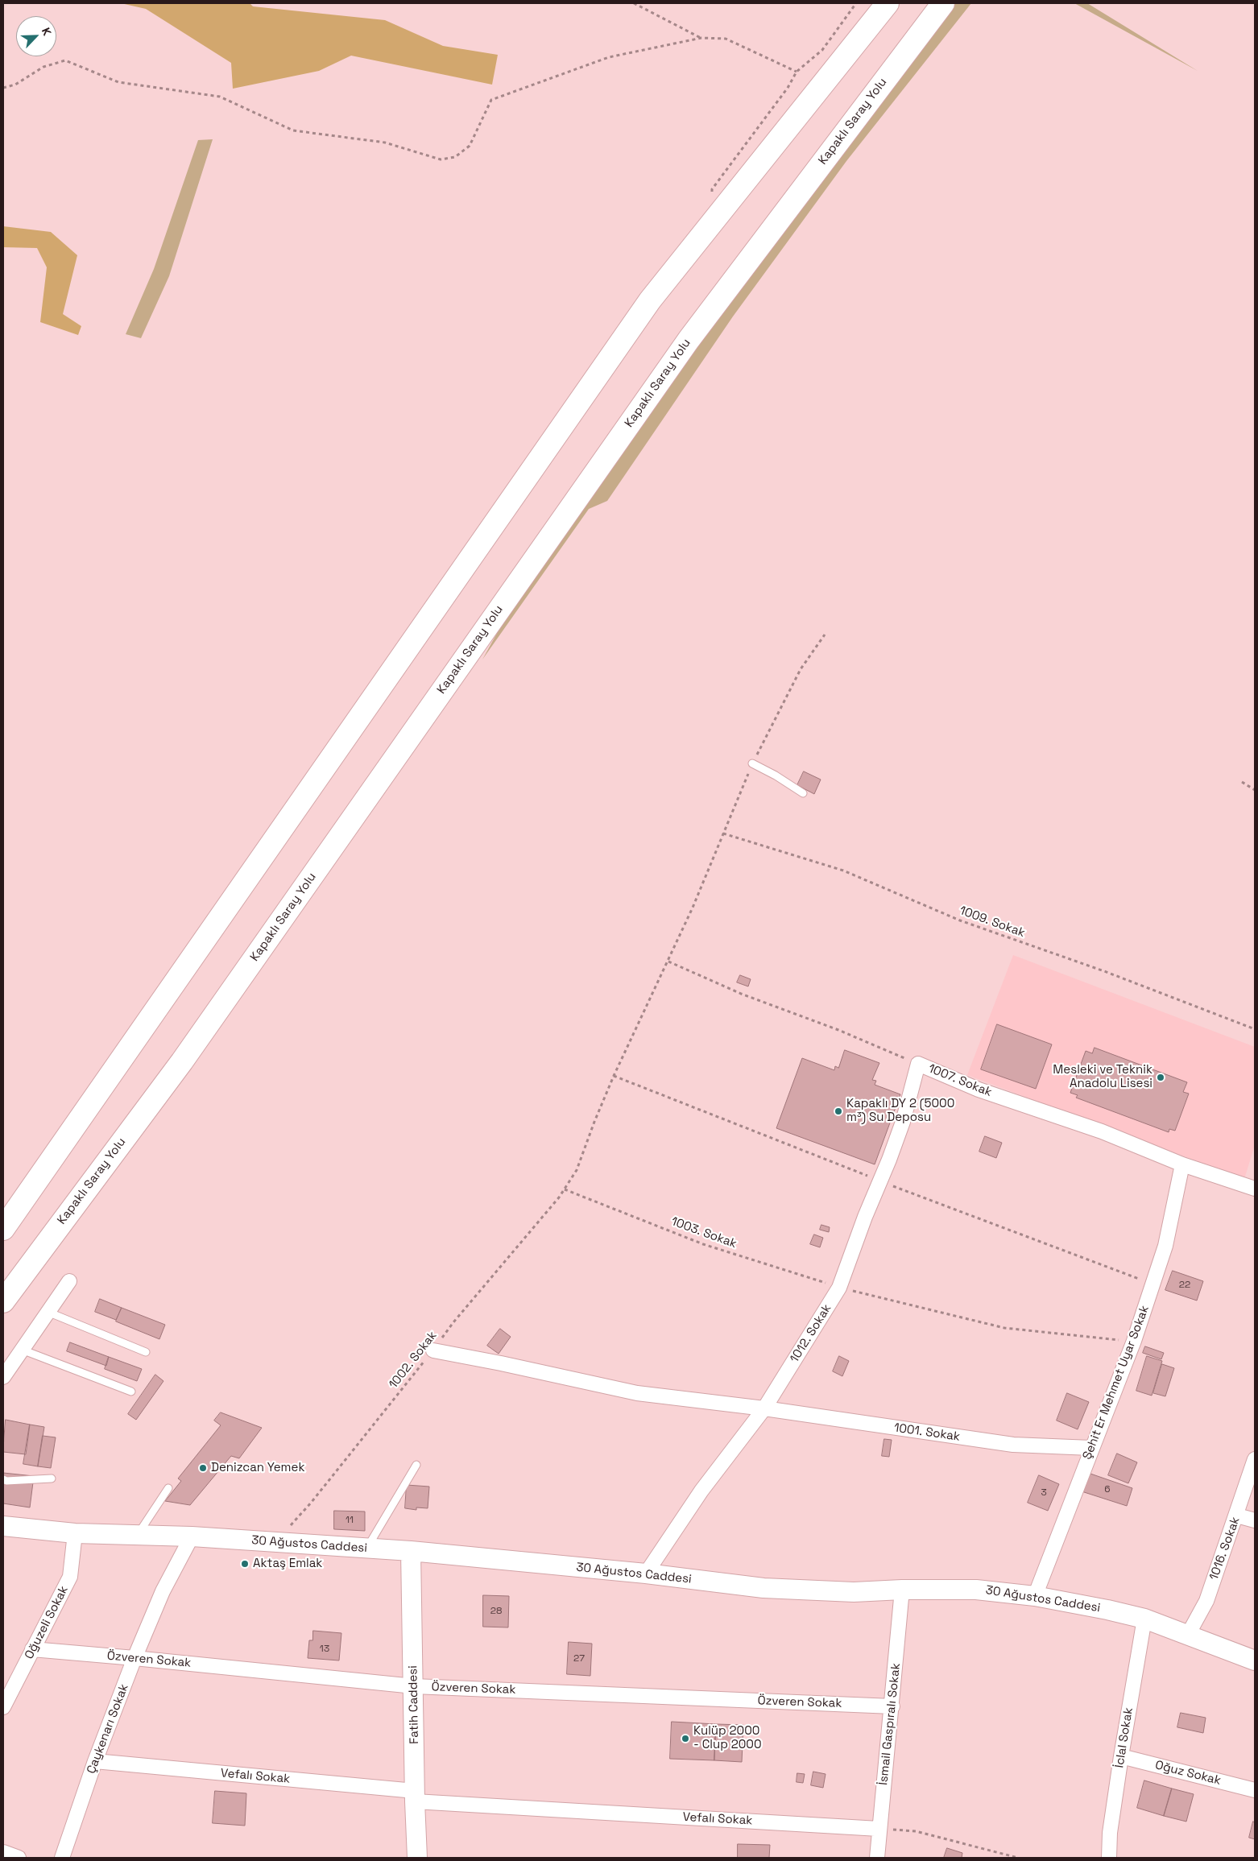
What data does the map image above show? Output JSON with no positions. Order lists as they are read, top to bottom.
{
  "streets": {
    "highway": ["Kapaklı Saray Yolu"],
    "street": [
      "1007. Sokak",
      "1012. Sokak",
      "Şehit Er Mehmet Uyar Sokak",
      "1001. Sokak",
      "30 Ağustos Caddesi",
      "1016. Sokak",
      "Oğuzeli Sokak",
      "Özveren Sokak",
      "Fatih Caddesi",
      "İsmail Gaspıralı Sokak",
      "Çaykenarı Sokak",
      "İclal Sokak",
      "Oğuz Sokak",
      "Vefalı Sokak"
    ],
    "path": ["1009. Sokak", "1003. Sokak", "1002. Sokak"]
  },
  "crossings": [
    ["1009. Sokak", "1002. Sokak"],
    ["1007. Sokak", "1012. Sokak"],
    ["1007. Sokak", "1002. Sokak"],
    ["1007. Sokak", "Şehit Er Mehmet Uyar Sokak"],
    ["1003. Sokak", "1012. Sokak"],
    ["1003. Sokak", "1002. Sokak"],
    ["1003. Sokak", "Şehit Er Mehmet Uyar Sokak"],
    ["1012. Sokak", "1001. Sokak"],
    ["1012. Sokak", "30 Ağustos Caddesi"],
    ["1002. Sokak", "1001. Sokak"],
    ["1002. Sokak", "30 Ağustos Caddesi"],
    ["Şehit Er Mehmet Uyar Sokak", "1001. Sokak"],
    ["Şehit Er Mehmet Uyar Sokak", "30 Ağustos Caddesi"],
    ["30 Ağustos Caddesi", "1016. Sokak"],
    ["30 Ağustos Caddesi", "Oğuzeli Sokak"],
    ["30 Ağustos Caddesi", "Fatih Caddesi"],
    ["30 Ağustos Caddesi", "İsmail Gaspıralı Sokak"],
    ["30 Ağustos Caddesi", "Çaykenarı Sokak"],
    ["30 Ağustos Caddesi", "İclal Sokak"],
    ["Oğuzeli Sokak", "Özveren Sokak"],
    ["Özveren Sokak", "Fatih Caddesi"],
    ["Özveren Sokak", "İsmail Gaspıralı Sokak"],
    ["Özveren Sokak", "Çaykenarı Sokak"],
    ["Fatih Caddesi", "Vefalı Sokak"],
    ["İsmail Gaspıralı Sokak", "Vefalı Sokak"],
    ["Çaykenarı Sokak", "Vefalı Sokak"],
    ["İclal Sokak", "Oğuz Sokak"]
  ],
  "places": [
    "Mesleki ve Teknik Anadolu Lisesi",
    "Kapaklı DY 2 (5000 m³) Su Deposu",
    "Denizcan Yemek",
    "Aktaş Emlak",
    "Kulüp 2000 - Clup 2000"
  ],
  "house_numbers": [
    "22",
    "6",
    "3",
    "11",
    "28",
    "13",
    "27"
  ],
  "north": "top right"
}
